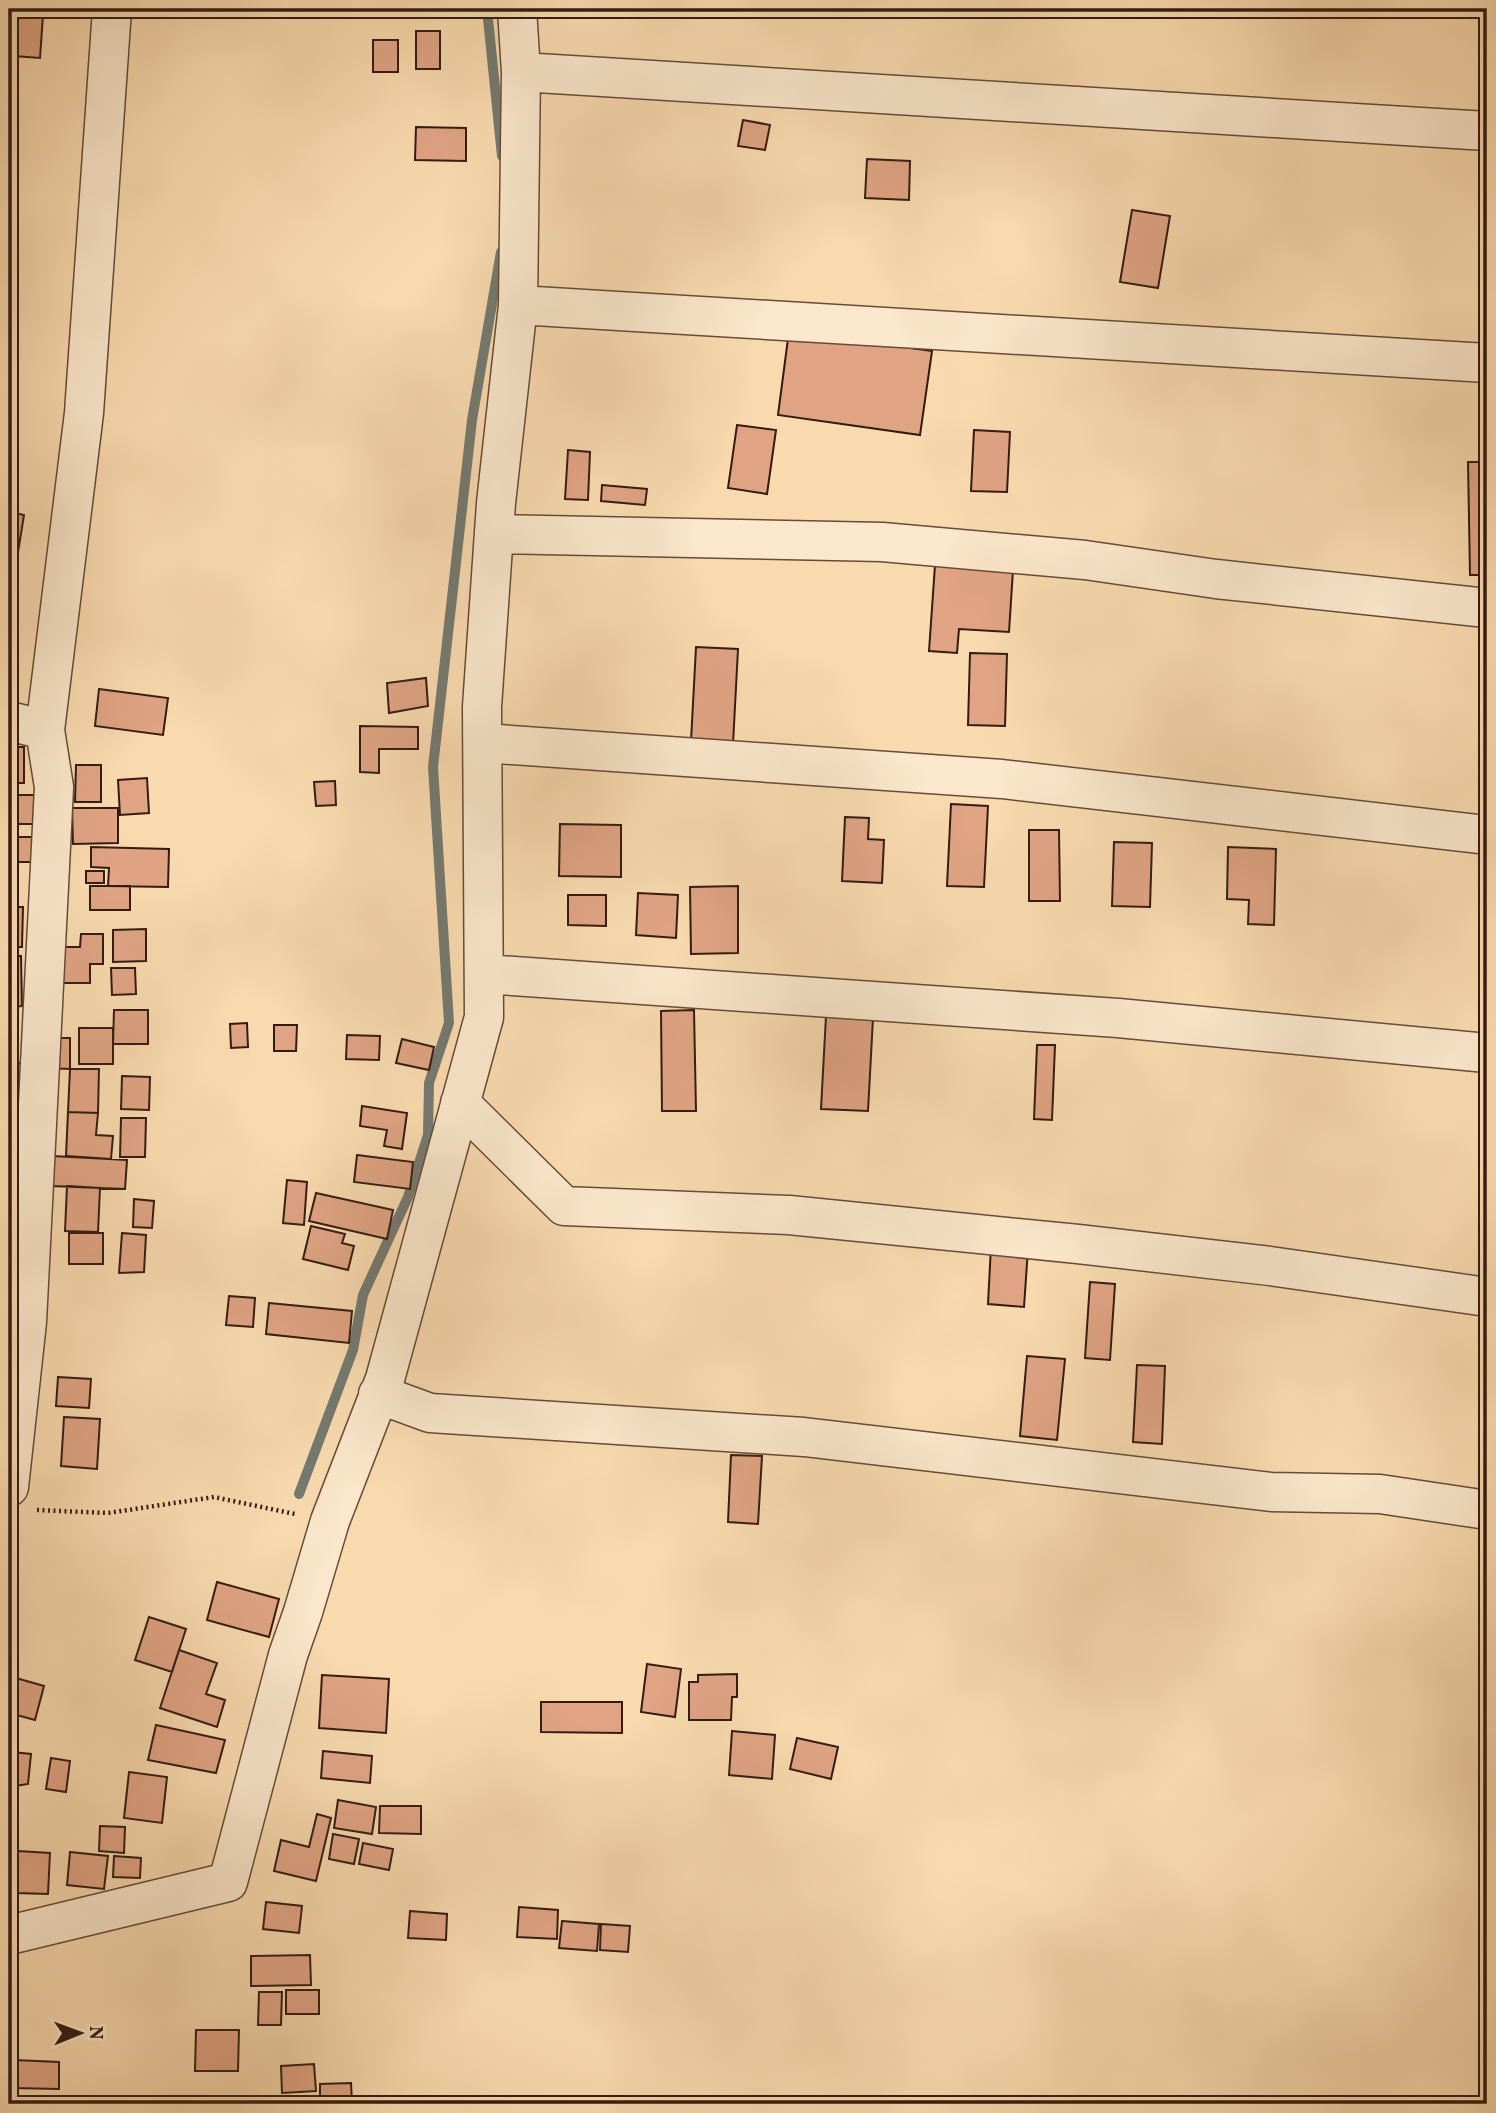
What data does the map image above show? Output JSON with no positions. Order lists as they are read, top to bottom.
{
  "north": "right"
}
